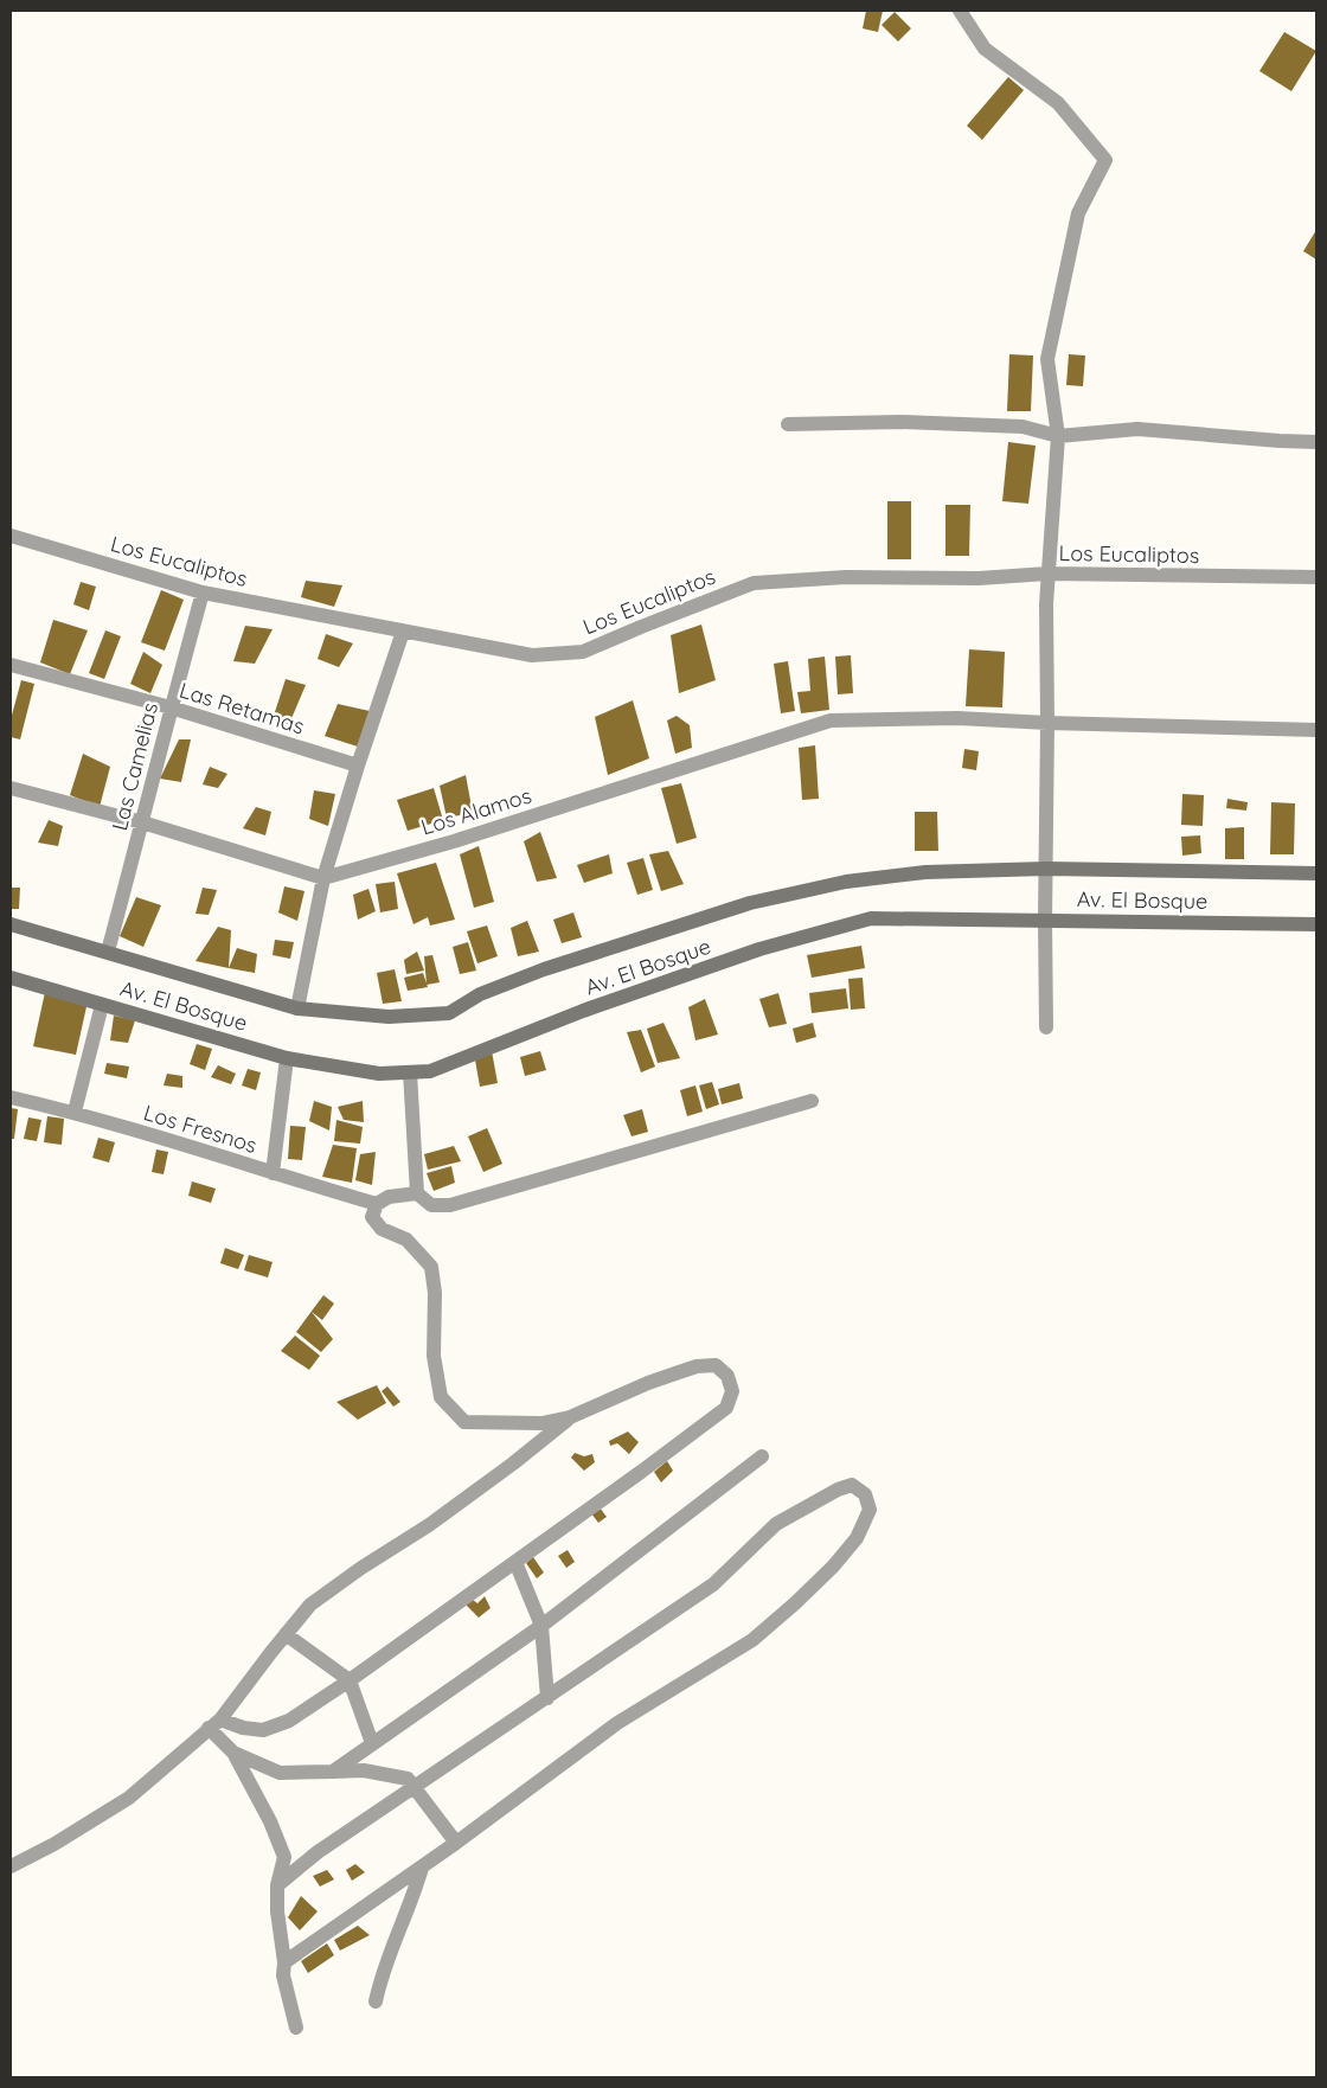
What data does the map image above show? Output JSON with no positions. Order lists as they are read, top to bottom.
{
  "streets": {
    "street": [
      "Los Eucaliptos",
      "Las Retamas",
      "Las Camelias",
      "Los Alamos",
      "Av. El Bosque",
      "Los Fresnos"
    ]
  },
  "crossings": [
    ["Los Eucaliptos", "Las Camelias"],
    ["Las Retamas", "Las Camelias"],
    ["Las Camelias", "Av. El Bosque"]
  ]
}
